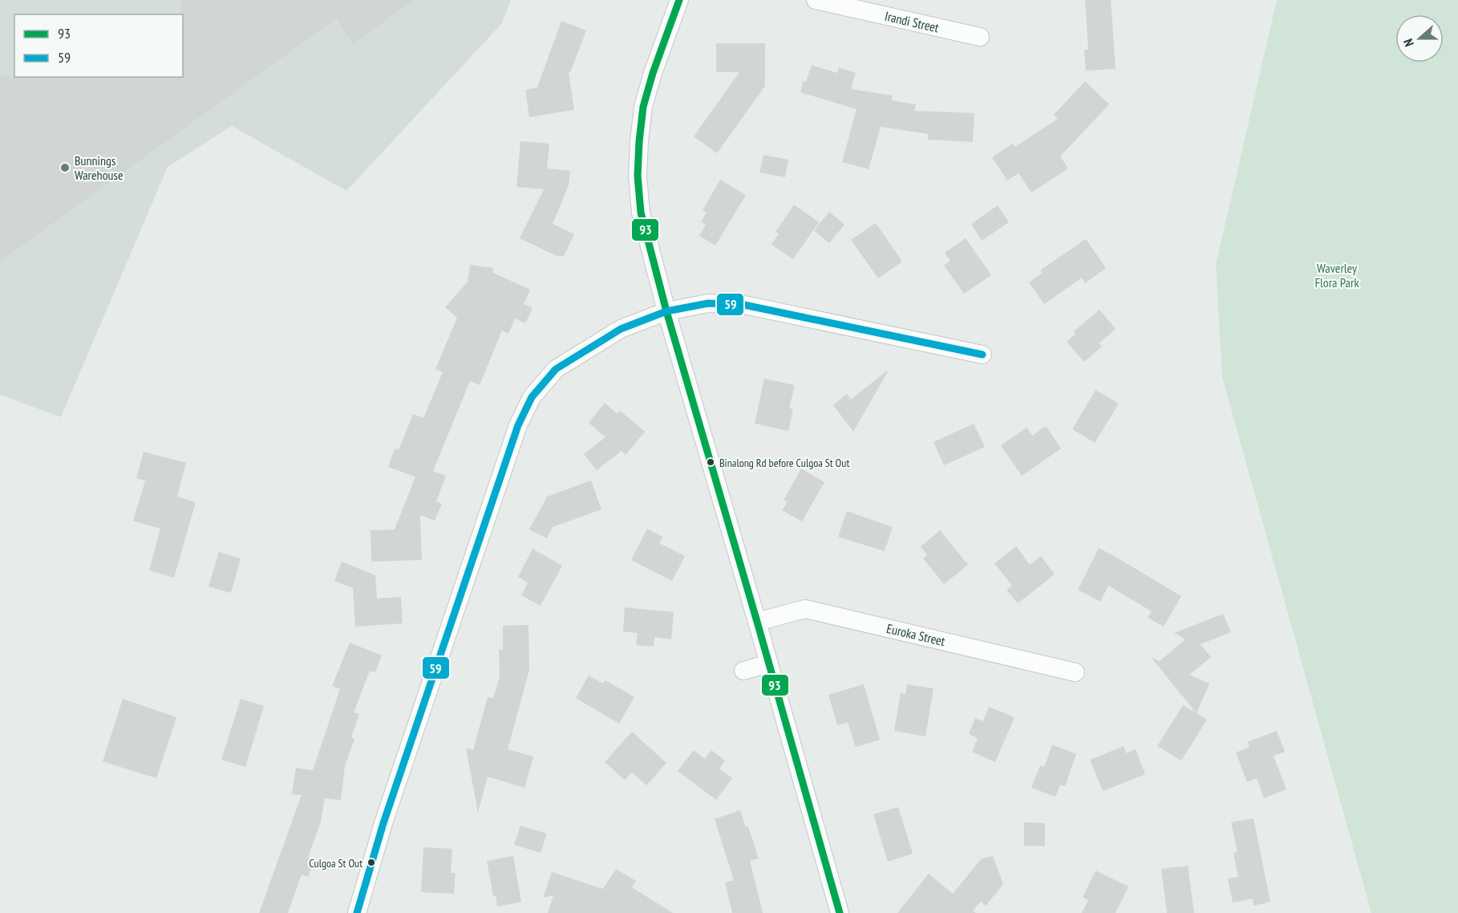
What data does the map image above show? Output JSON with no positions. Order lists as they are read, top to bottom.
{
  "streets": {
    "street": ["Irandi Street", "Euroka Street"]
  },
  "parks": ["Waverley Flora Park"],
  "places": ["Bunnings Warehouse", "Binalong Rd before Culgoa St Out", "Culgoa St Out"],
  "lines": ["transit line 93", "transit line 59"],
  "legend": ["93", "59"],
  "north": "left"
}
